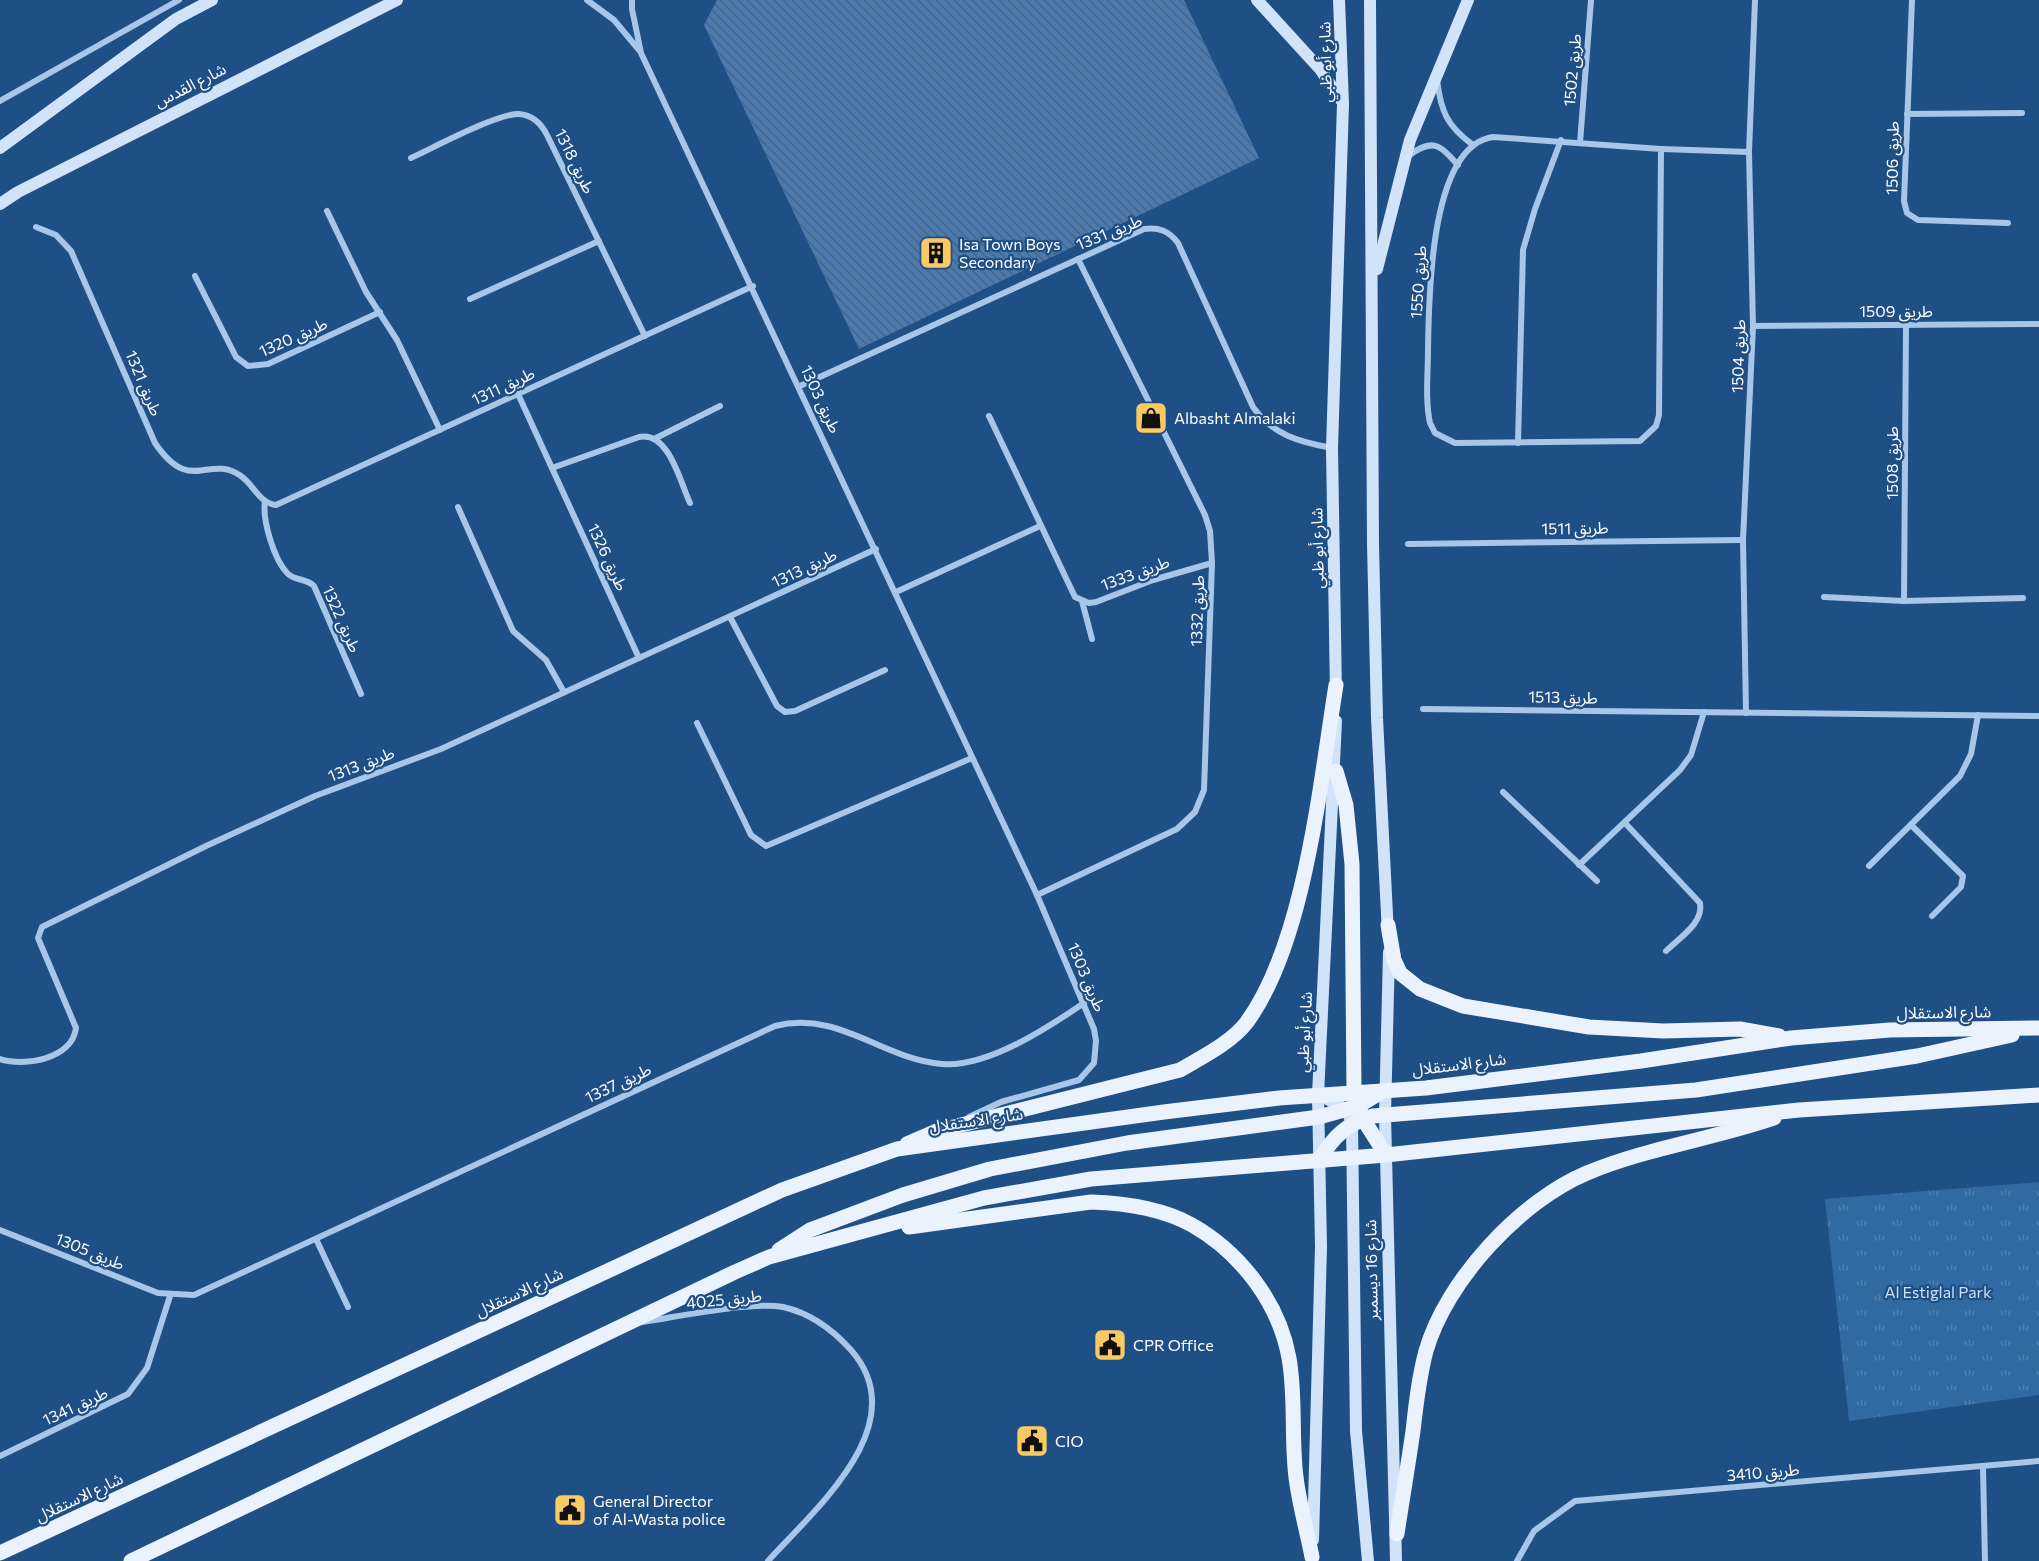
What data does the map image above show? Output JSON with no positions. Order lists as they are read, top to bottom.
{
  "streets": {
    "main road": [
      "شارع أبو ظبي",
      "شارع القدس",
      "شارع الاستقلال",
      "شارع 16 ديسمبر"
    ],
    "street": [
      "طريق 1502",
      "طريق 1506",
      "طريق 1318",
      "طريق 1331",
      "طريق 1550",
      "طريق 1509",
      "طريق 1320",
      "طريق 1504",
      "طريق 1321",
      "طريق 1311",
      "طريق 1303",
      "طريق 1508",
      "طريق 1511",
      "طريق 1326",
      "طريق 1313",
      "طريق 1333",
      "طريق 1332",
      "طريق 1322",
      "طريق 1513",
      "طريق 1337",
      "طريق 1305",
      "طريق 4025",
      "طريق 1341",
      "طريق 3410"
    ]
  },
  "crossings": [
    ["شارع أبو ظبي", "طريق 1331"],
    ["شارع أبو ظبي", "شارع الاستقلال"],
    ["طريق 1318", "طريق 1311"],
    ["طريق 1331", "طريق 1303"],
    ["طريق 1331", "طريق 1332"],
    ["طريق 1509", "طريق 1504"],
    ["طريق 1509", "طريق 1508"],
    ["طريق 1504", "طريق 1511"],
    ["طريق 1504", "طريق 1513"],
    ["طريق 1321", "طريق 1311"],
    ["طريق 1321", "طريق 1322"],
    ["طريق 1311", "طريق 1303"],
    ["طريق 1311", "طريق 1326"],
    ["طريق 1311", "طريق 1322"],
    ["طريق 1303", "طريق 1313"],
    ["طريق 1303", "طريق 1332"],
    ["طريق 1303", "طريق 1337"],
    ["طريق 1326", "طريق 1313"],
    ["طريق 1333", "طريق 1332"],
    ["شارع الاستقلال", "شارع 16 ديسمبر"],
    ["طريق 1337", "طريق 1305"],
    ["طريق 1337", "طريق 1341"],
    ["طريق 1305", "طريق 1341"]
  ],
  "parks": ["Al Estiglal Park"],
  "places": {
    "building": ["Isa Town Boys Secondary"],
    "shop": ["Albasht Almalaki"],
    "public building": ["CPR Office", "CIO", "General Director of Al-Wasta police"]
  }
}
